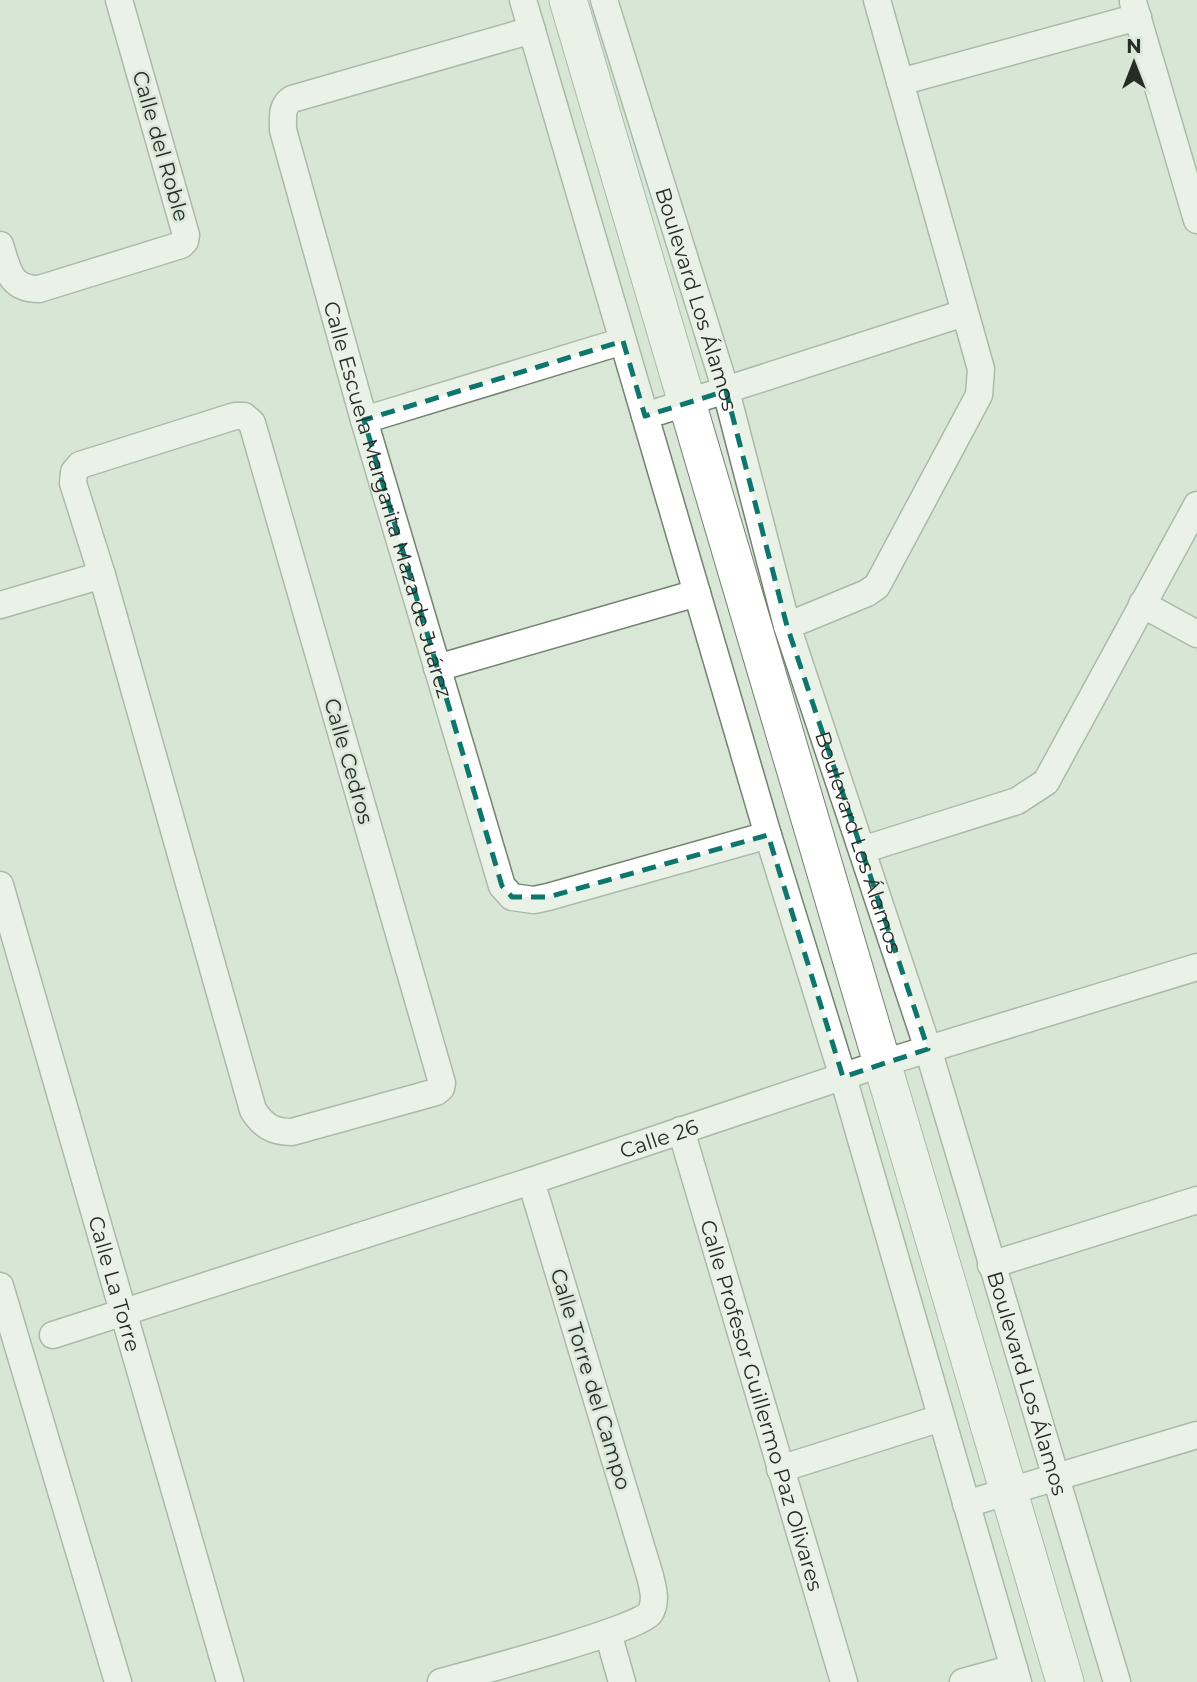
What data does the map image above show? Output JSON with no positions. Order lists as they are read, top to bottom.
{
  "streets": {
    "street": [
      "Calle del Roble",
      "Boulevard Los Álamos",
      "Calle Escuela Margarita Maza de Juárez",
      "Calle Cedros",
      "Calle 26",
      "Calle La Torre",
      "Calle Torre del Campo",
      "Calle Profesor Guillermo Paz Olivares"
    ]
  },
  "crossings": [
    ["Boulevard Los Álamos", "Calle 26"],
    ["Calle 26", "Calle La Torre"],
    ["Calle 26", "Calle Torre del Campo"],
    ["Calle 26", "Calle Profesor Guillermo Paz Olivares"]
  ],
  "north": "top"
}
